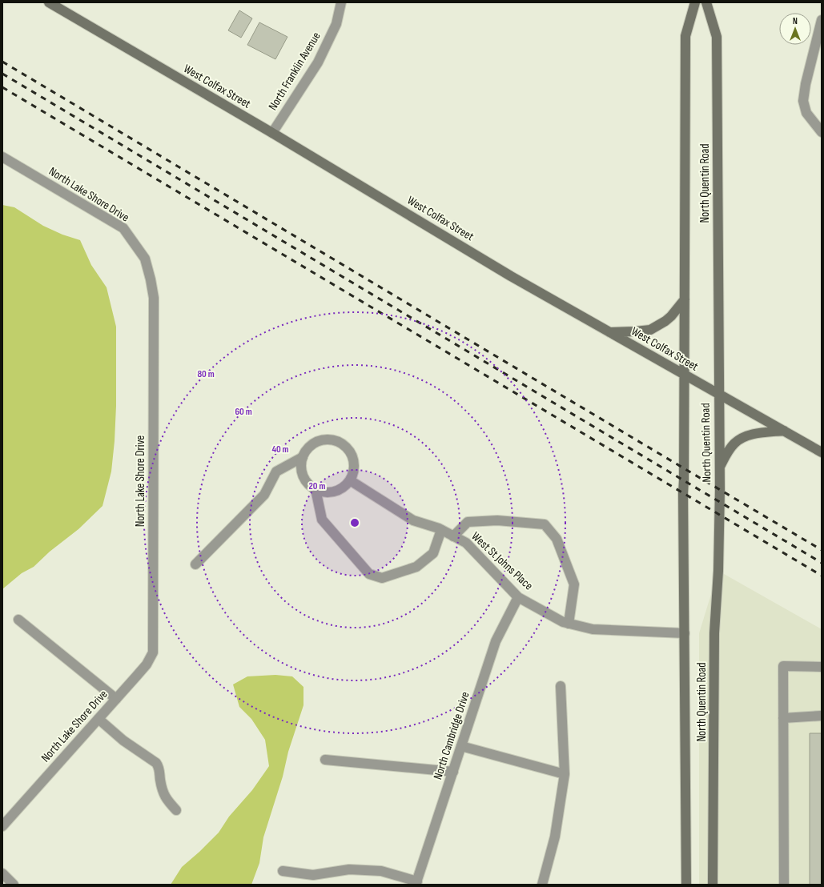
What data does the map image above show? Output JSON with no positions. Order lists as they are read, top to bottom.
{
  "streets": {
    "main road": ["West Colfax Street", "North Quentin Road"],
    "street": [
      "North Franklin Avenue",
      "North Lake Shore Drive",
      "West St Johns Place",
      "North Cambridge Drive"
    ]
  },
  "crossings": [
    ["North Franklin Avenue", "West Colfax Street"],
    ["West Colfax Street", "North Quentin Road"],
    ["North Quentin Road", "West St Johns Place"],
    ["West St Johns Place", "North Cambridge Drive"]
  ],
  "north": "top",
  "rings": [
    "80 m",
    "60 m",
    "40 m",
    "20 m"
  ]
}
